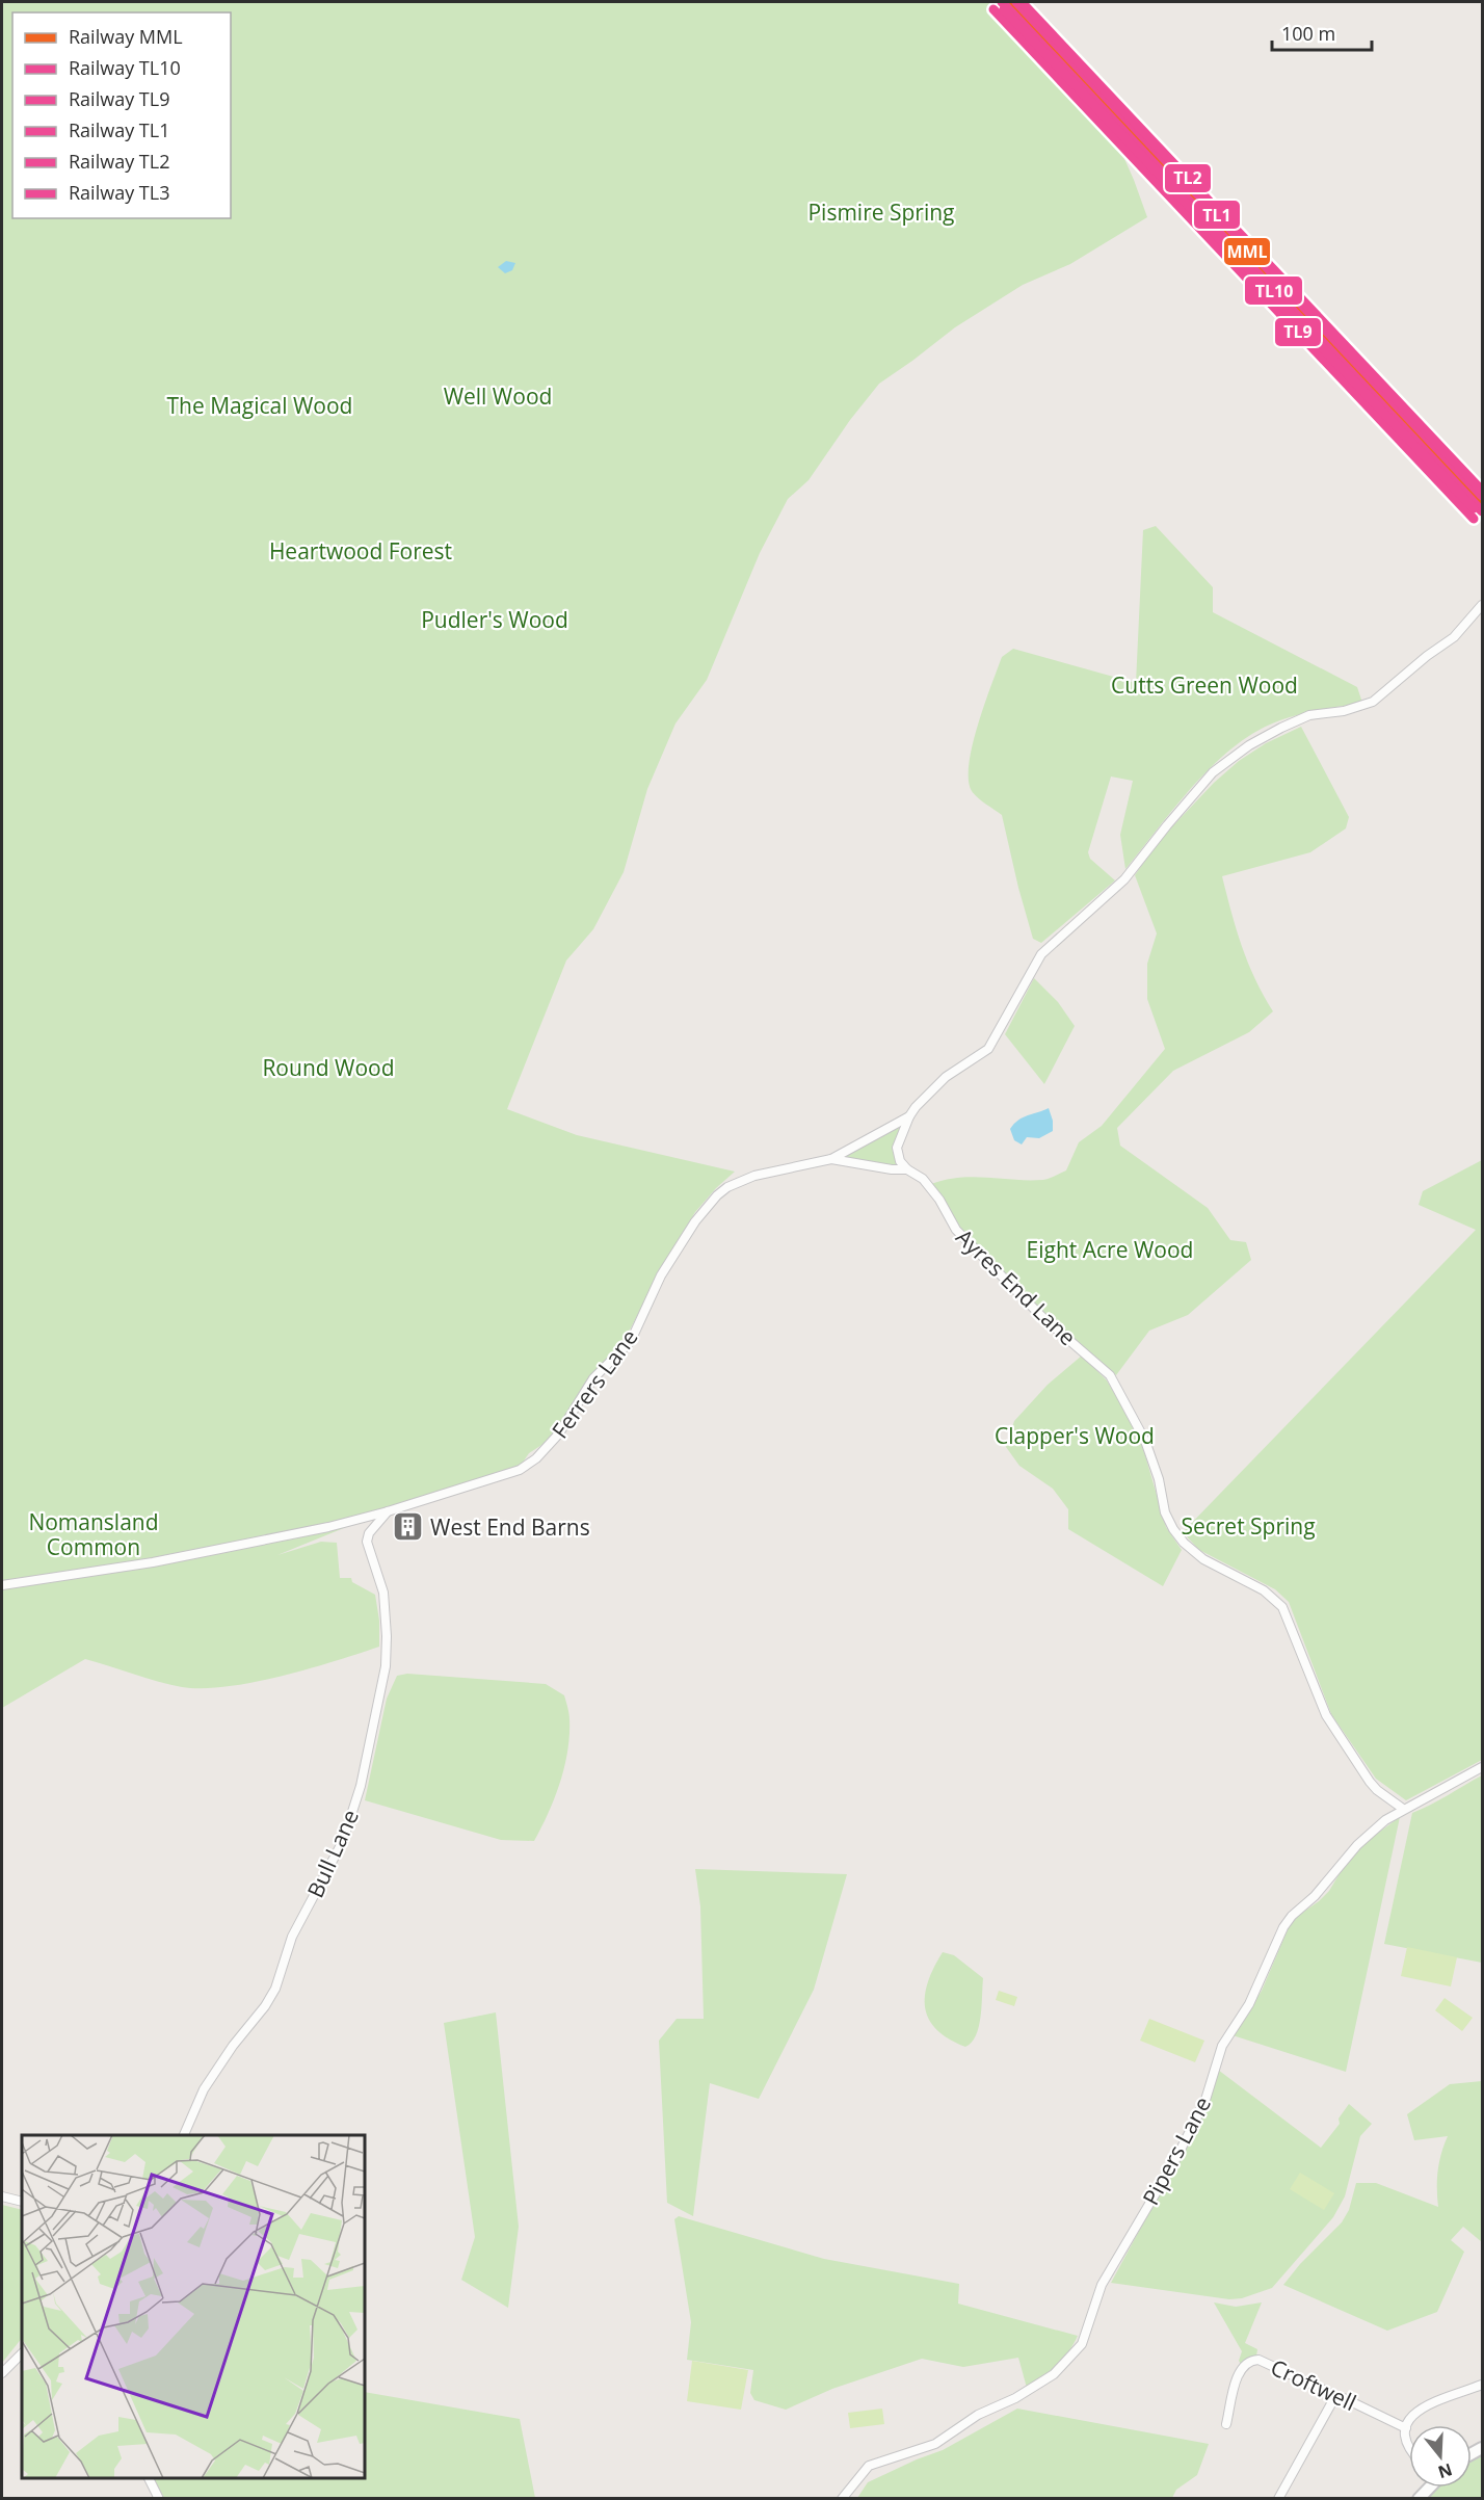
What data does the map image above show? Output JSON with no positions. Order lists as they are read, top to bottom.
{
  "streets": {
    "street": [
      "Ayres End Lane",
      "Ferrers Lane",
      "Bull Lane",
      "Pipers Lane",
      "Croftwell"
    ]
  },
  "crossings": [
    ["Ayres End Lane", "Ferrers Lane"],
    ["Ayres End Lane", "Pipers Lane"],
    ["Ferrers Lane", "Bull Lane"]
  ],
  "parks": [
    "Pismire Spring",
    "Well Wood",
    "The Magical Wood",
    "Heartwood Forest",
    "Pudler's Wood",
    "Cutts Green Wood",
    "Round Wood",
    "Eight Acre Wood",
    "Clapper's Wood",
    "Nomansland Common",
    "Secret Spring"
  ],
  "places": {
    "building": ["West End Barns"]
  },
  "lines": [
    "rail line MML",
    "rail line TL10",
    "rail line TL1",
    "rail line TL2",
    "rail line TL9",
    "rail line TL3"
  ],
  "legend": [
    "Railway MML",
    "Railway TL10",
    "Railway TL9",
    "Railway TL1",
    "Railway TL2",
    "Railway TL3"
  ],
  "scale_bar": "100 m",
  "north": "bottom"
}
